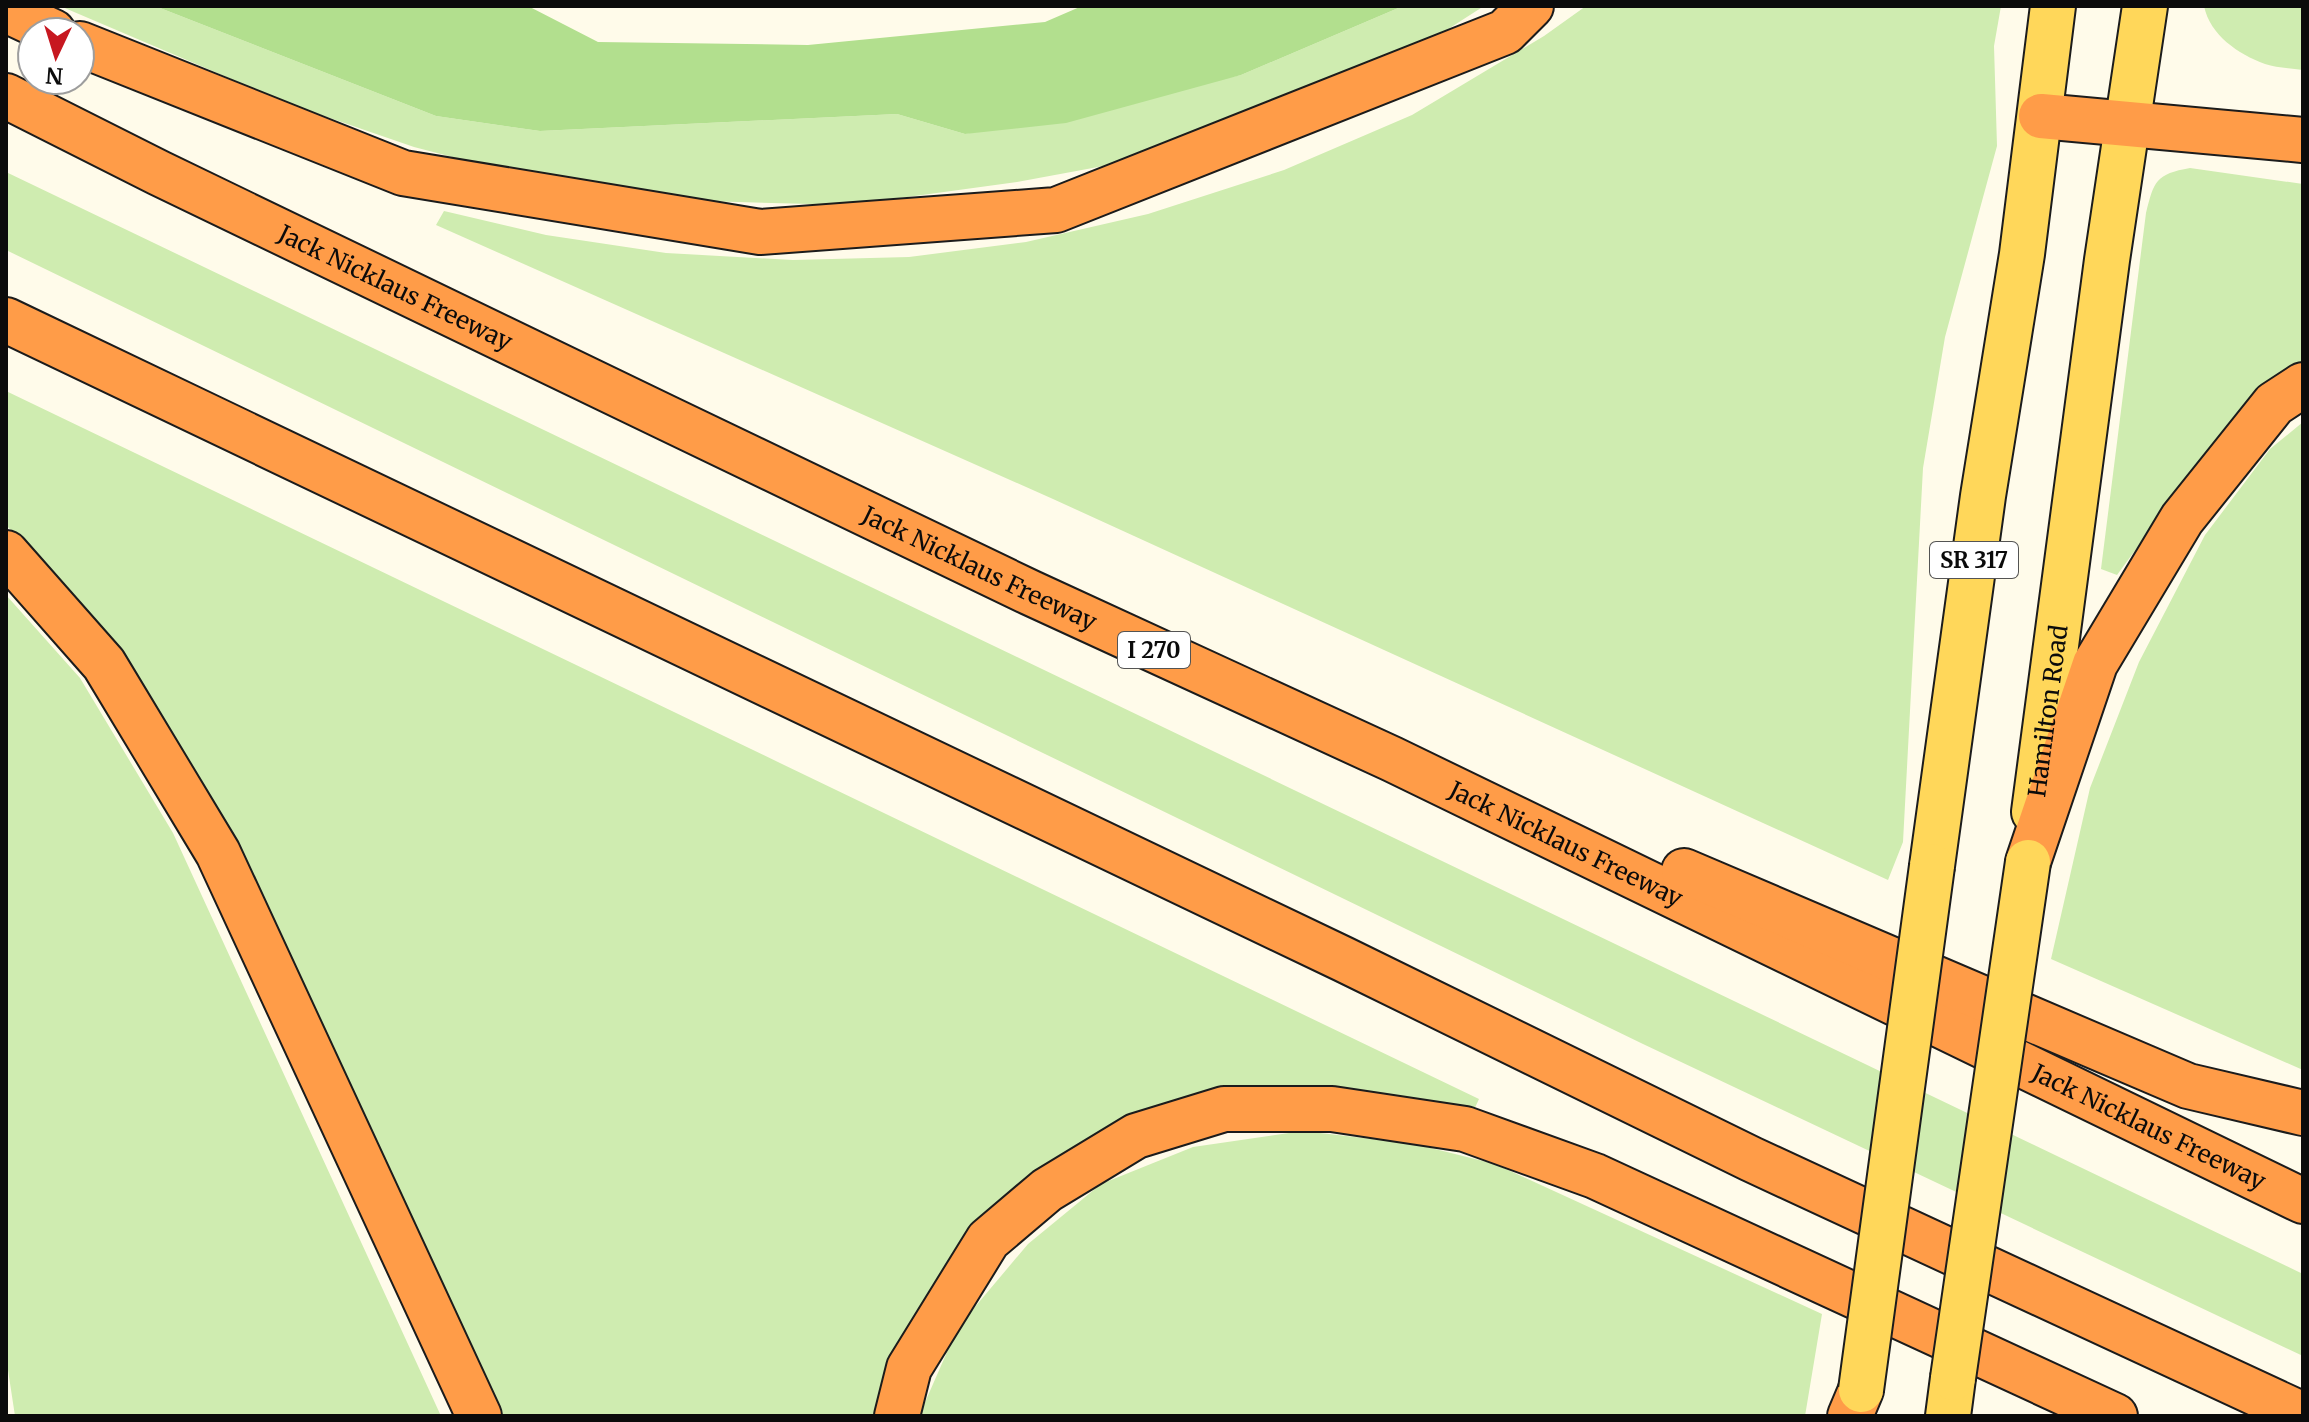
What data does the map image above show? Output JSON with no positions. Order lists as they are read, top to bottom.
{
  "streets": {
    "highway": ["Jack Nicklaus Freeway", "I 270"],
    "main road": ["SR 317", "Hamilton Road"]
  },
  "north": "bottom"
}
